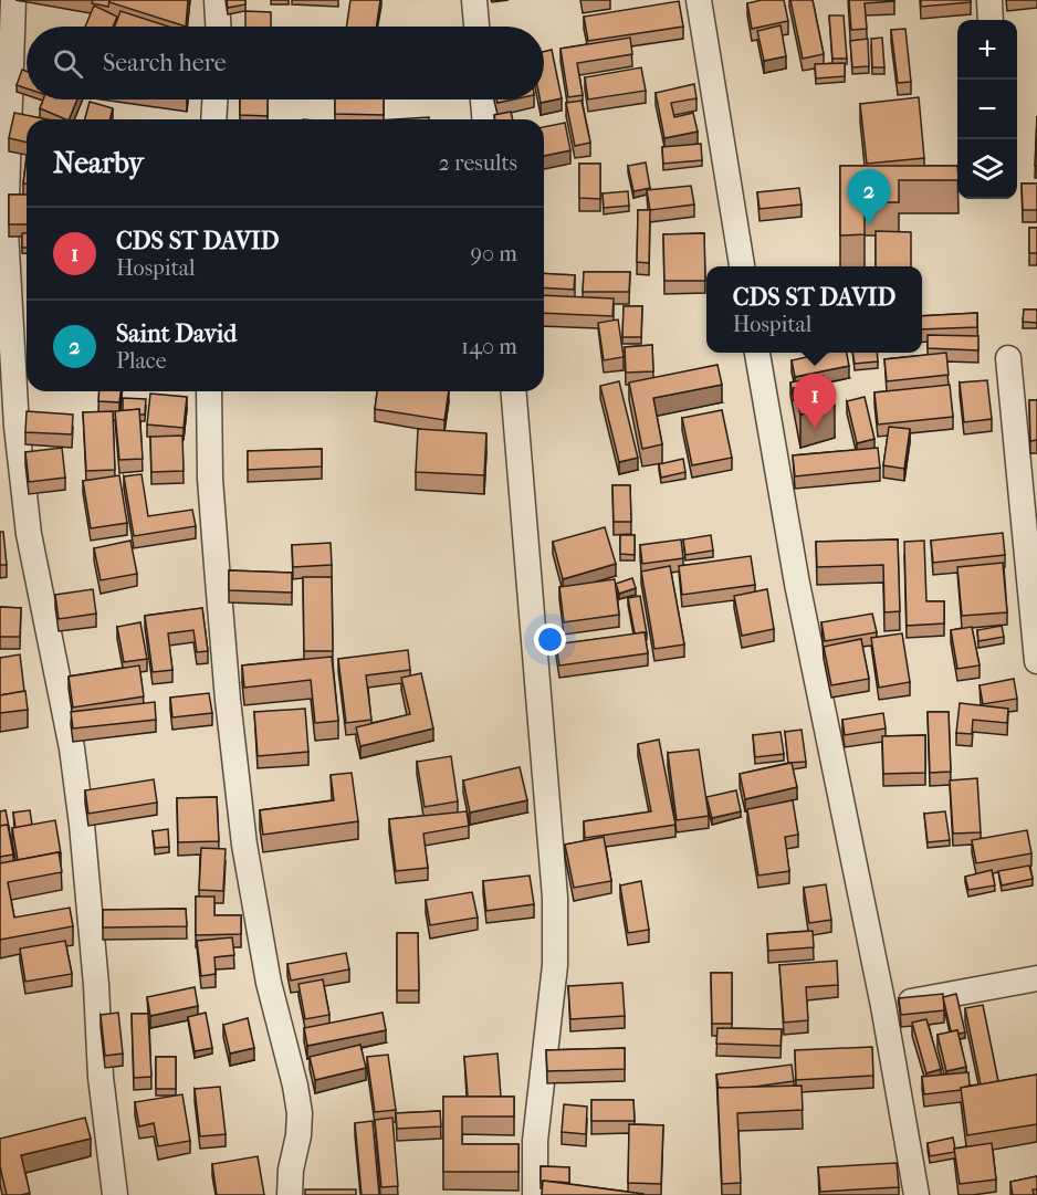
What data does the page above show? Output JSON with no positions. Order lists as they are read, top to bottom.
{
  "page": {
    "map_buttons": ["+", "−"],
    "search": "Search here",
    "heading": ["Nearby", "2 results"],
    "pins": ["2", "1"],
    "list": [
      {
        "mark": "1",
        "name": "CDS ST DAVID",
        "note": "Hospital",
        "value": "90 m"
      },
      {
        "mark": "2",
        "name": "Saint David",
        "note": "Place",
        "value": "140 m"
      }
    ],
    "popup": ["CDS ST DAVID", "Hospital"]
  }
}
